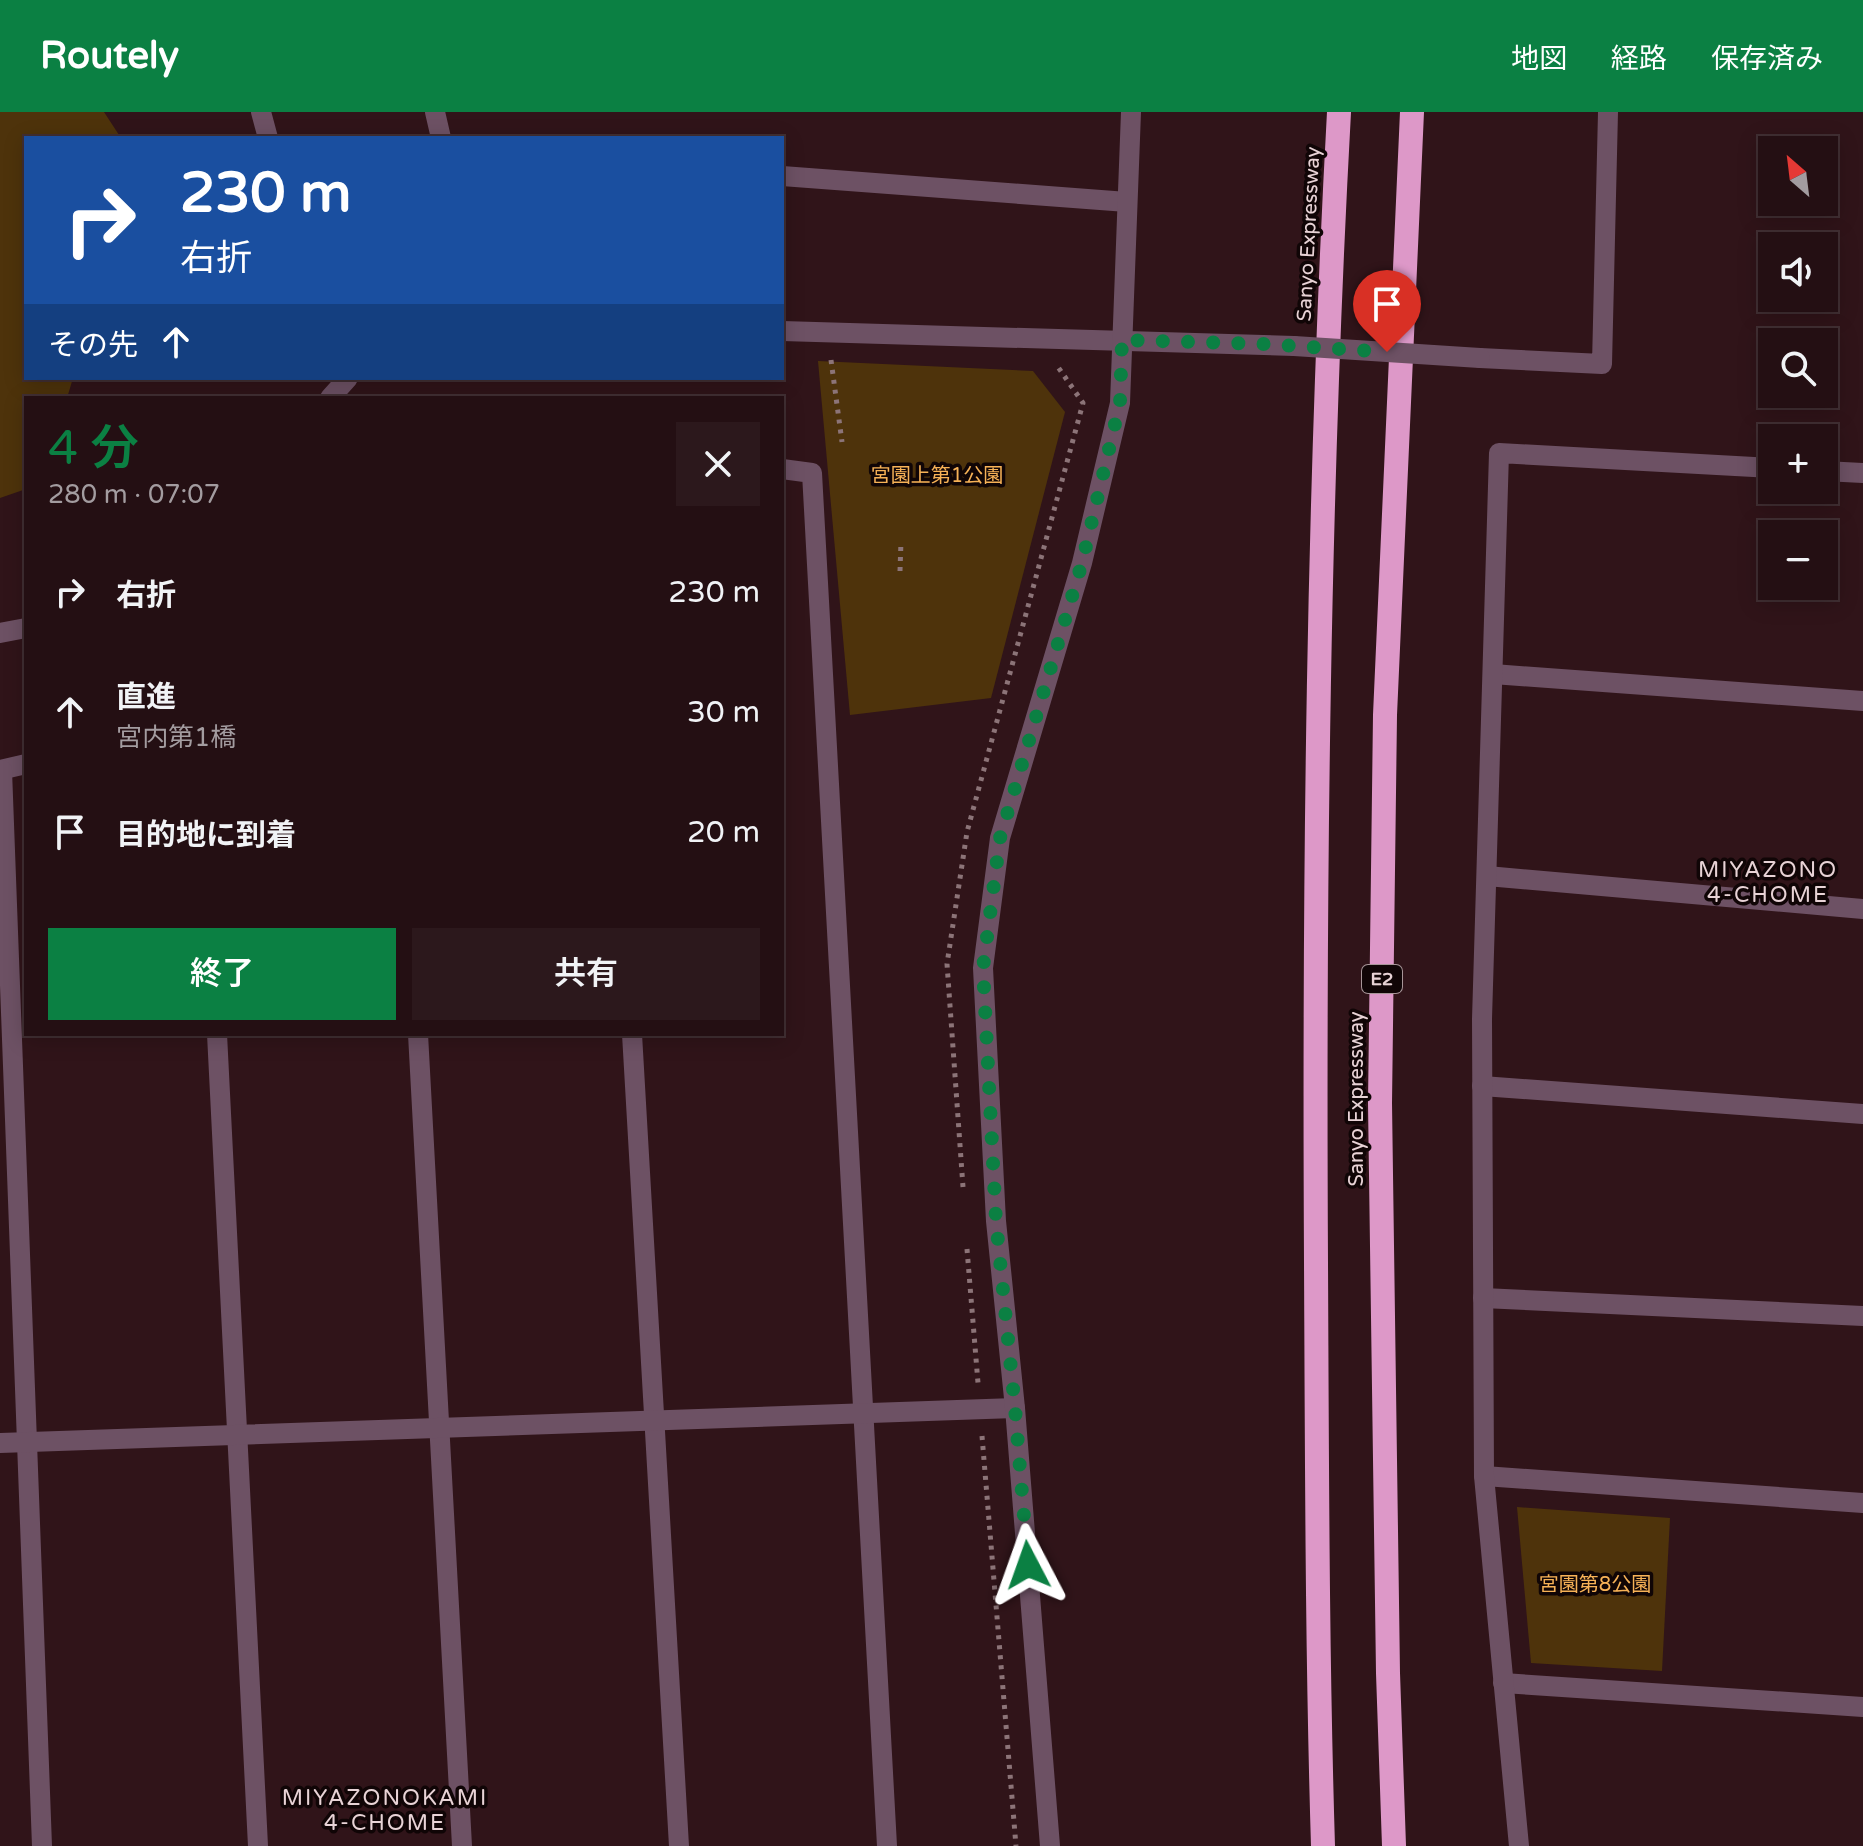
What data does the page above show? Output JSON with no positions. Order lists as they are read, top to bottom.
{
  "streets": {
    "highway": ["Sanyo Expressway", "E2"]
  },
  "districts": ["MIYAZONO 4-CHOME", "MIYAZONOKAMI 4-CHOME"],
  "parks": ["宮園上第1公園", "宮園第8公園"],
  "north": "top left",
  "page": {
    "header": "Routely",
    "nav": ["地図", "経路", "保存済み"],
    "map_buttons": ["+", "−"],
    "turn": ["230 m", "右折"],
    "then": "その先",
    "heading": ["4 分", "280 m · 07:07"],
    "list": [
      {
        "name": "右折",
        "value": "230 m"
      },
      {
        "name": "直進",
        "note": "宮内第1橋",
        "value": "30 m"
      },
      {
        "name": "目的地に到着",
        "value": "20 m"
      }
    ],
    "buttons": ["終了", "共有"]
  }
}
